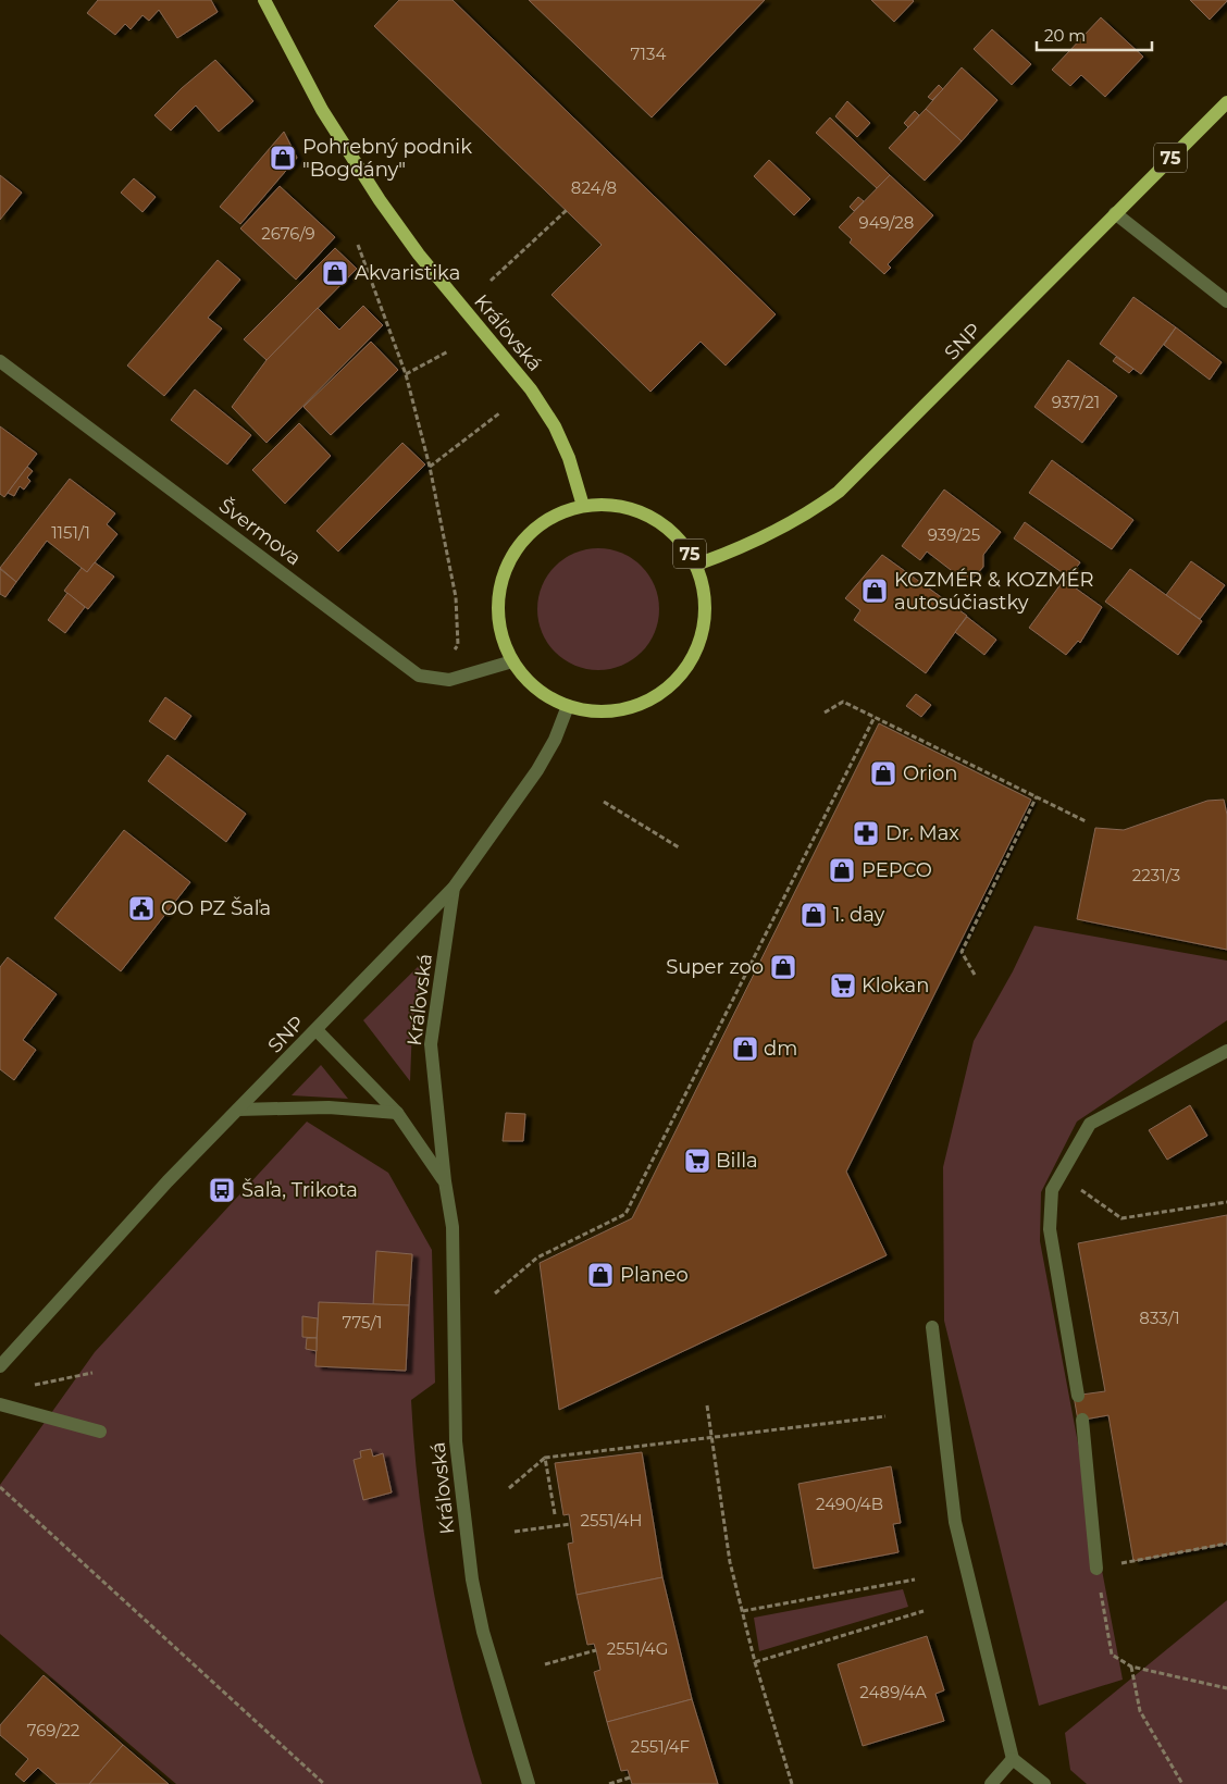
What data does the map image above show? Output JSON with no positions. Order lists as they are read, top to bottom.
{
  "streets": {
    "main road": ["75", "Kráľovská", "SNP"],
    "street": ["Švermova"]
  },
  "crossings": [
    ["75", "Kráľovská"],
    ["75", "SNP"],
    ["75", "Švermova"],
    ["Kráľovská", "SNP"]
  ],
  "places": {
    "shop": [
      "Pohrebný podnik \"Bogdány\"",
      "Akvaristika",
      "KOZMÉR & KOZMÉR autosúčiastky",
      "Orion",
      "PEPCO",
      "1. day",
      "Super zoo",
      "dm",
      "Planeo"
    ],
    "pharmacy": ["Dr. Max"],
    "public building": ["OO PZ Šaľa"],
    "supermarket": ["Klokan", "Billa"],
    "bus stop": ["Šaľa, Trikota"]
  },
  "house_numbers": [
    "7134",
    "824/8",
    "949/28",
    "2676/9",
    "937/21",
    "1151/1",
    "939/25",
    "2231/3",
    "833/1",
    "775/1",
    "2490/4B",
    "2551/4H",
    "2551/4G",
    "2489/4A",
    "769/22",
    "2551/4F"
  ],
  "scale_bar": "20 m"
}
